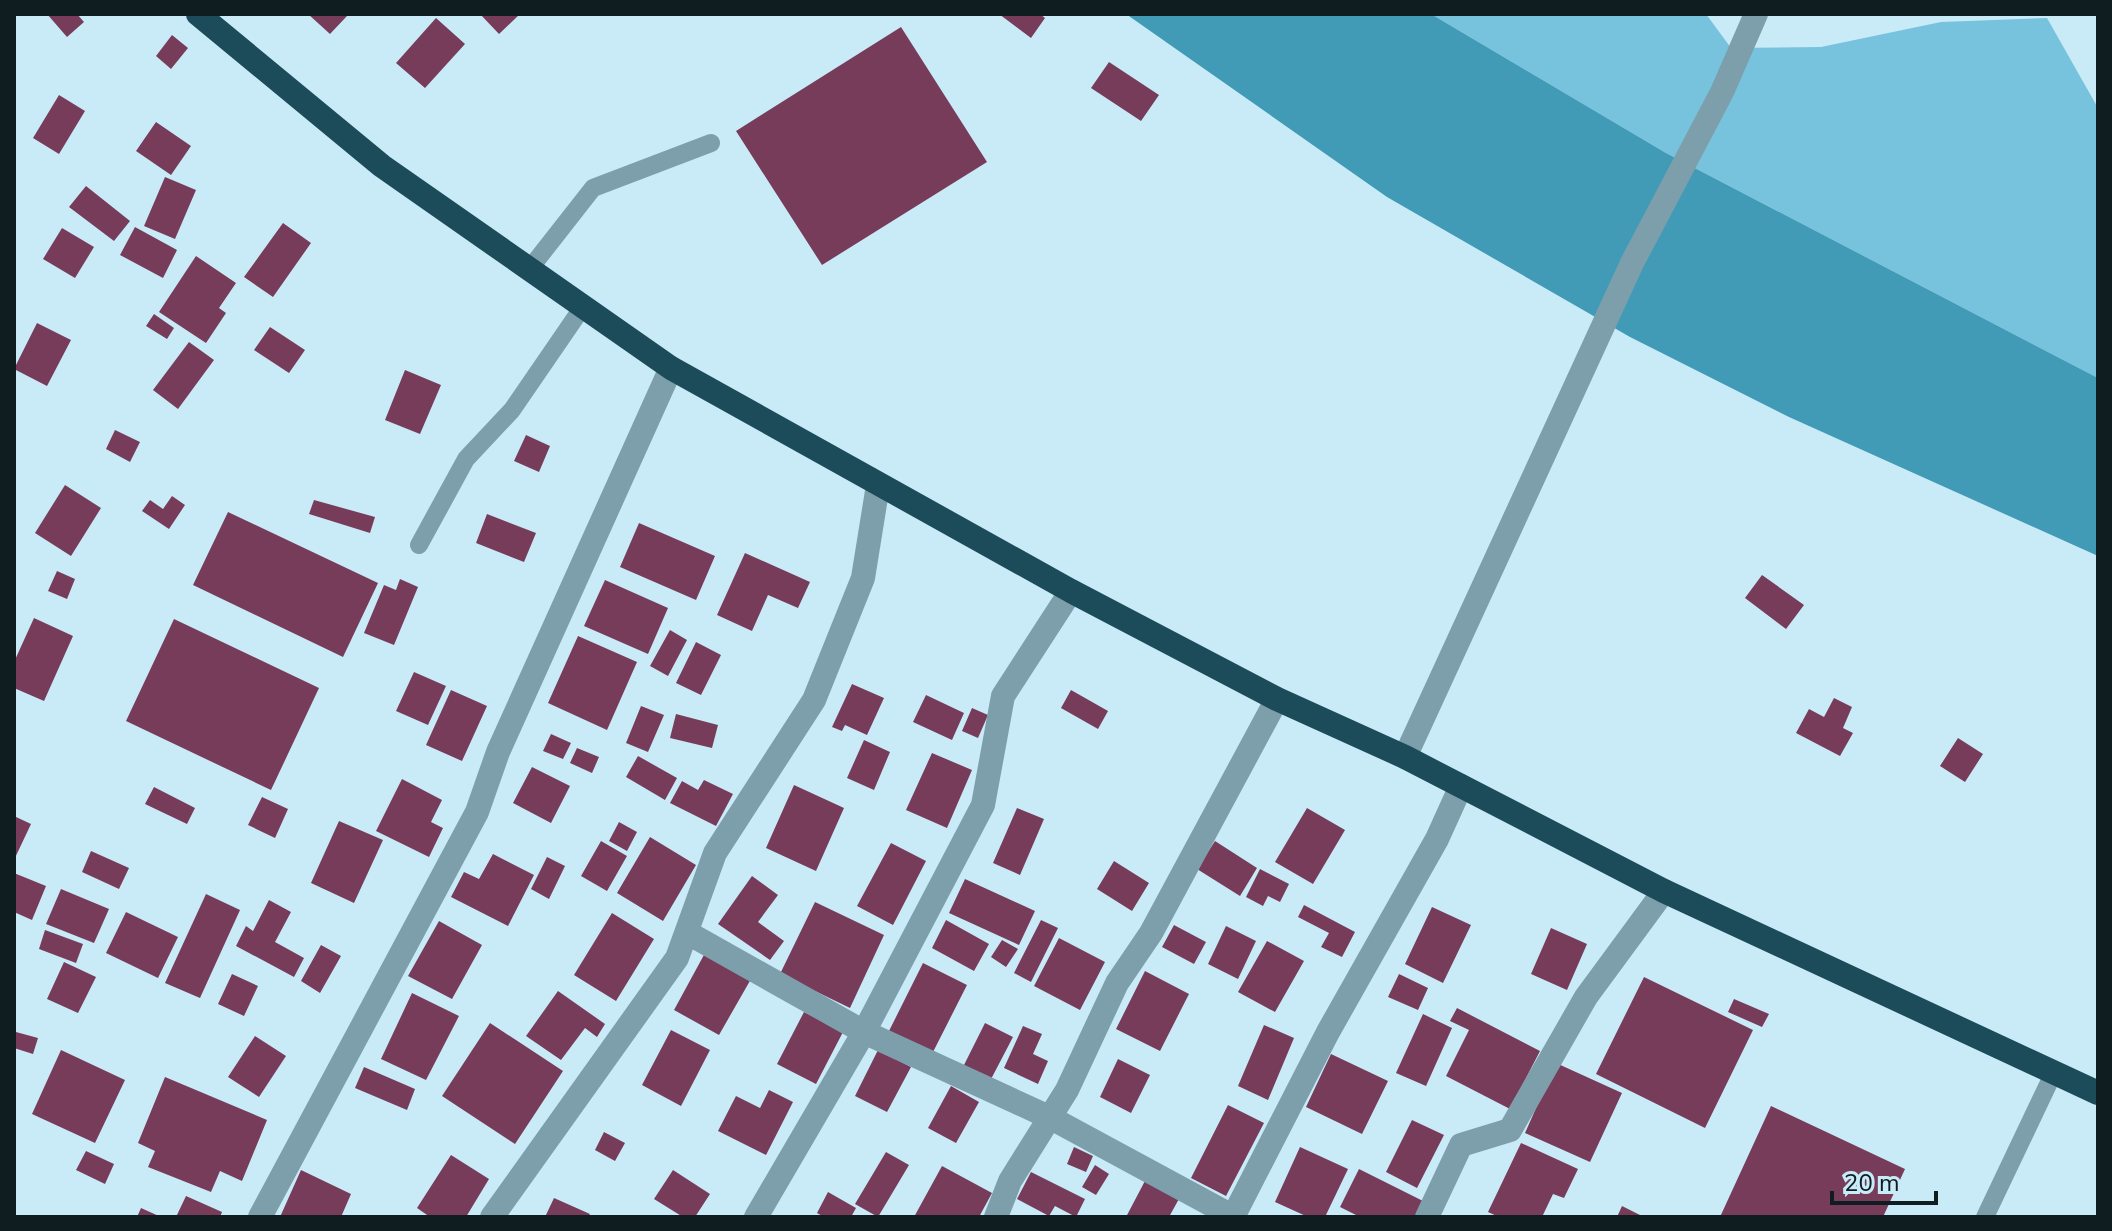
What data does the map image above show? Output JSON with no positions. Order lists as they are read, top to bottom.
{
  "scale_bar": "20 m"
}
